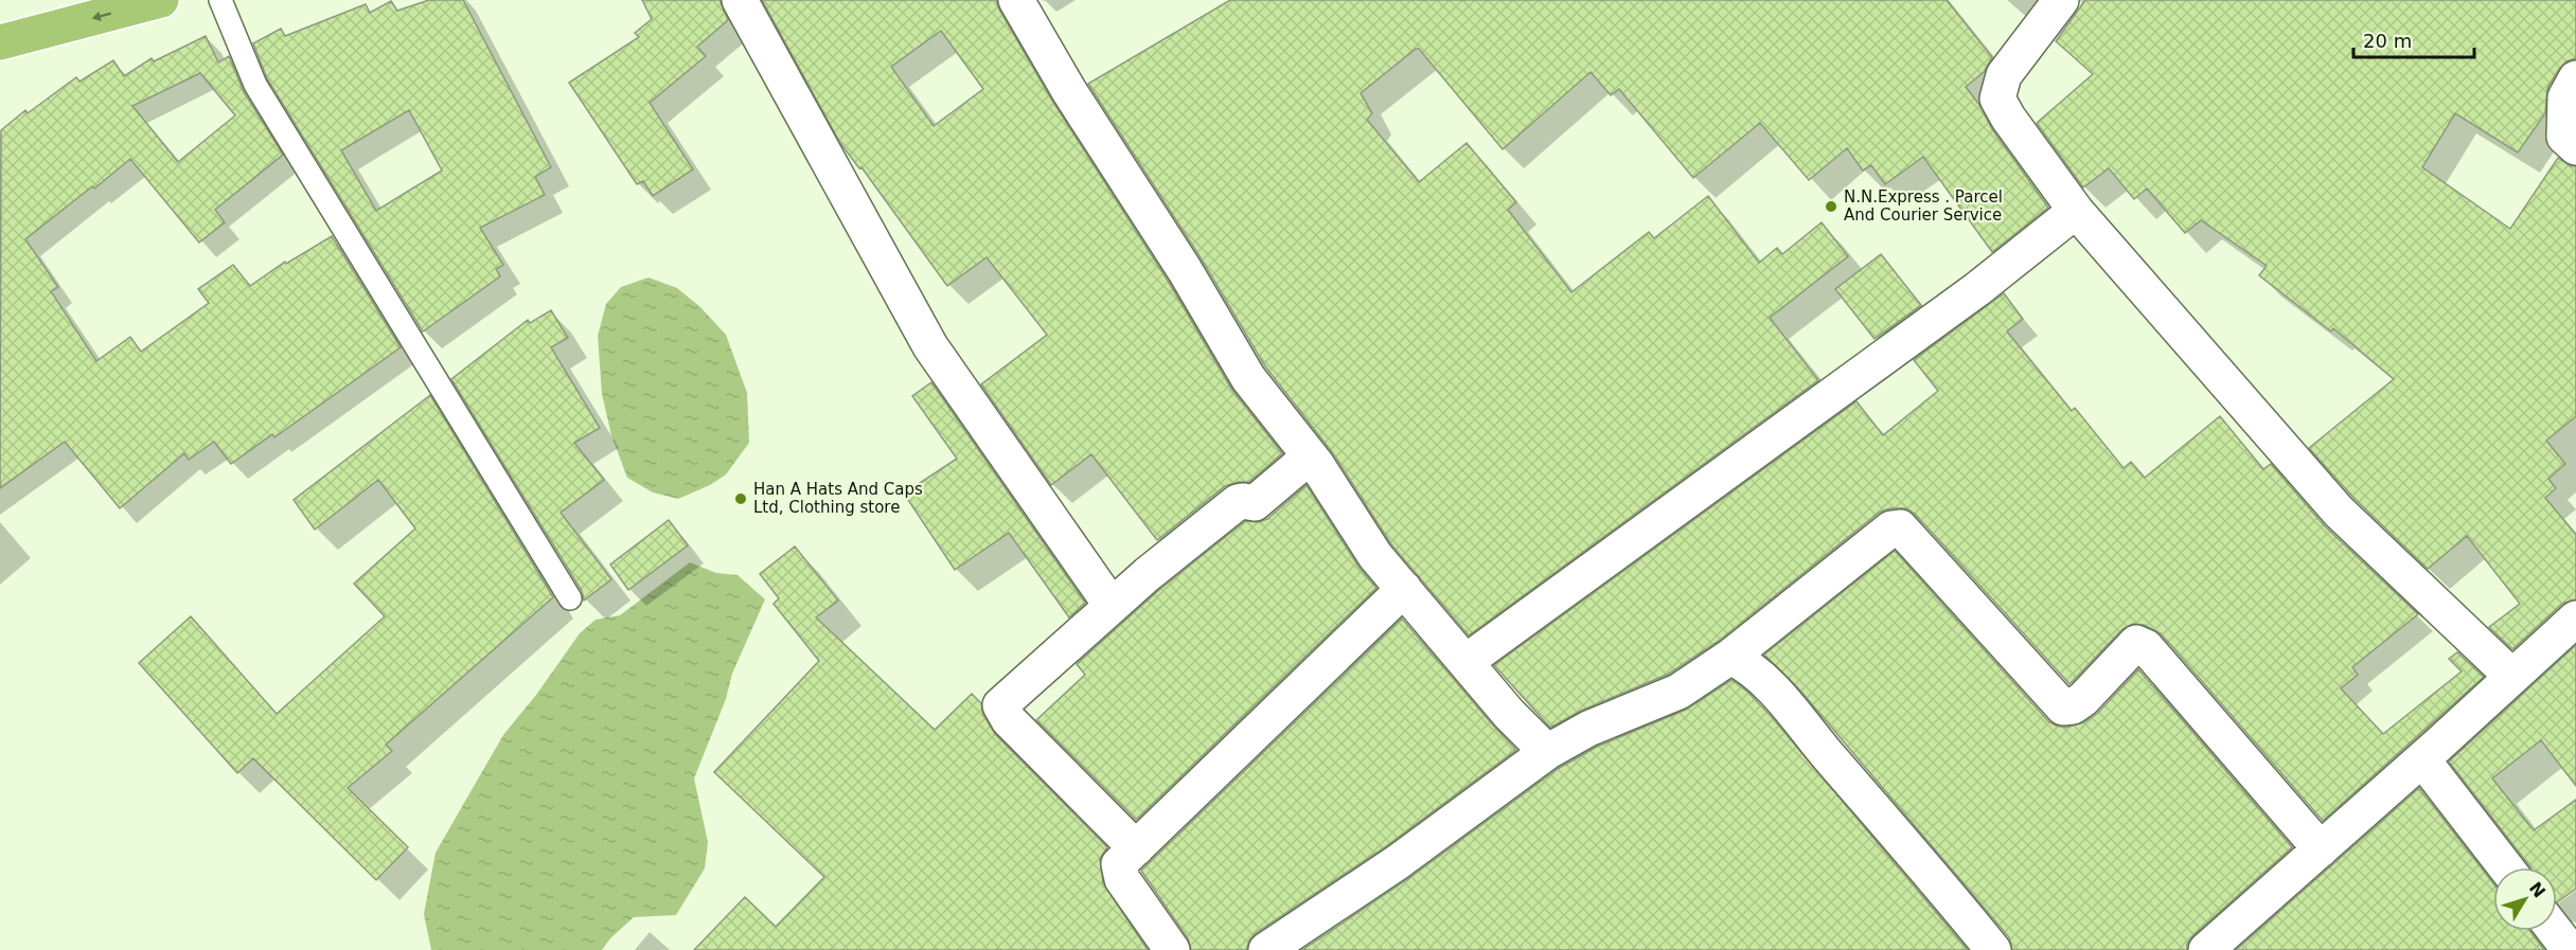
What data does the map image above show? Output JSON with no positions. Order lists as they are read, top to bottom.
{
  "places": ["N.N.Express . Parcel And Courier Service", "Han A Hats And Caps Ltd, Clothing store"],
  "scale_bar": "20 m",
  "north": "top right"
}
